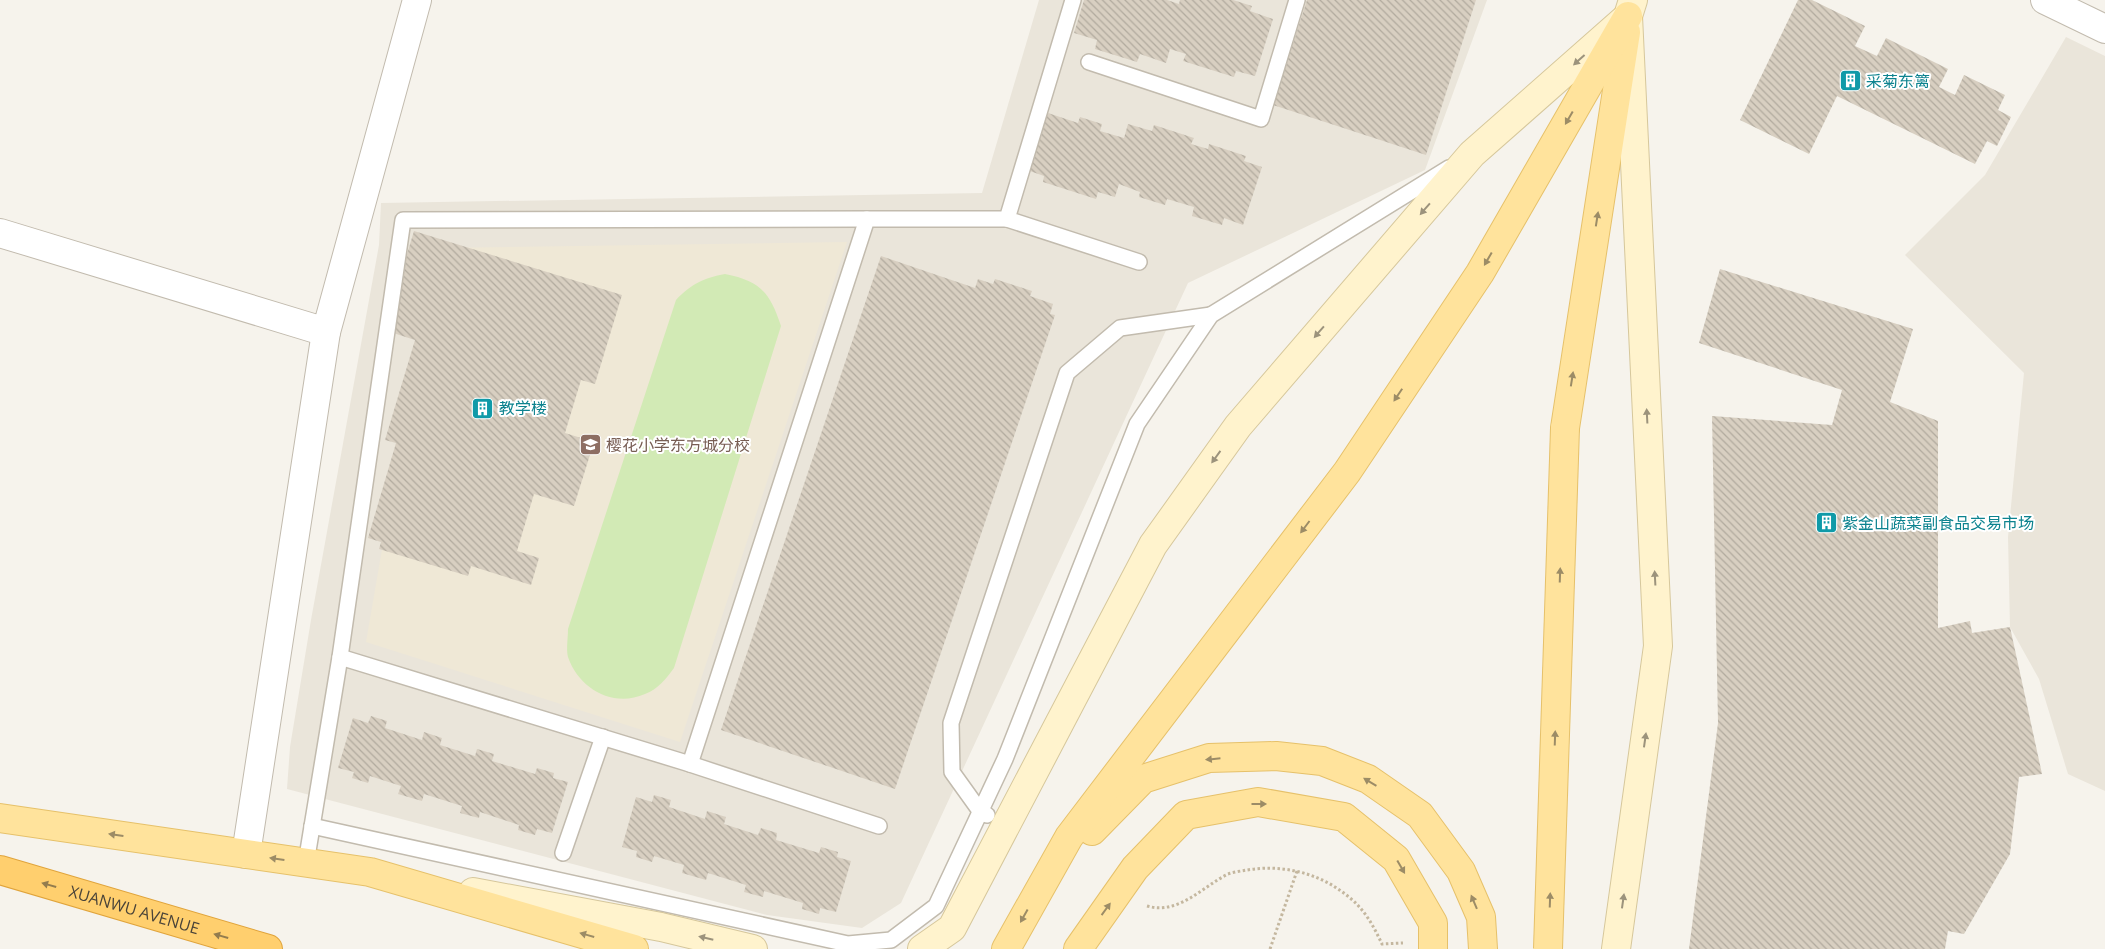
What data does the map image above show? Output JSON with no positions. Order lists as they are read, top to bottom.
{
  "streets": {
    "highway": ["XUANWU AVENUE"]
  },
  "one_way": ["XUANWU AVENUE"],
  "places": {
    "building": ["采菊东篱", "教学楼", "紫金山蔬菜副食品交易市场"],
    "school or university": ["樱花小学东方城分校"]
  }
}
